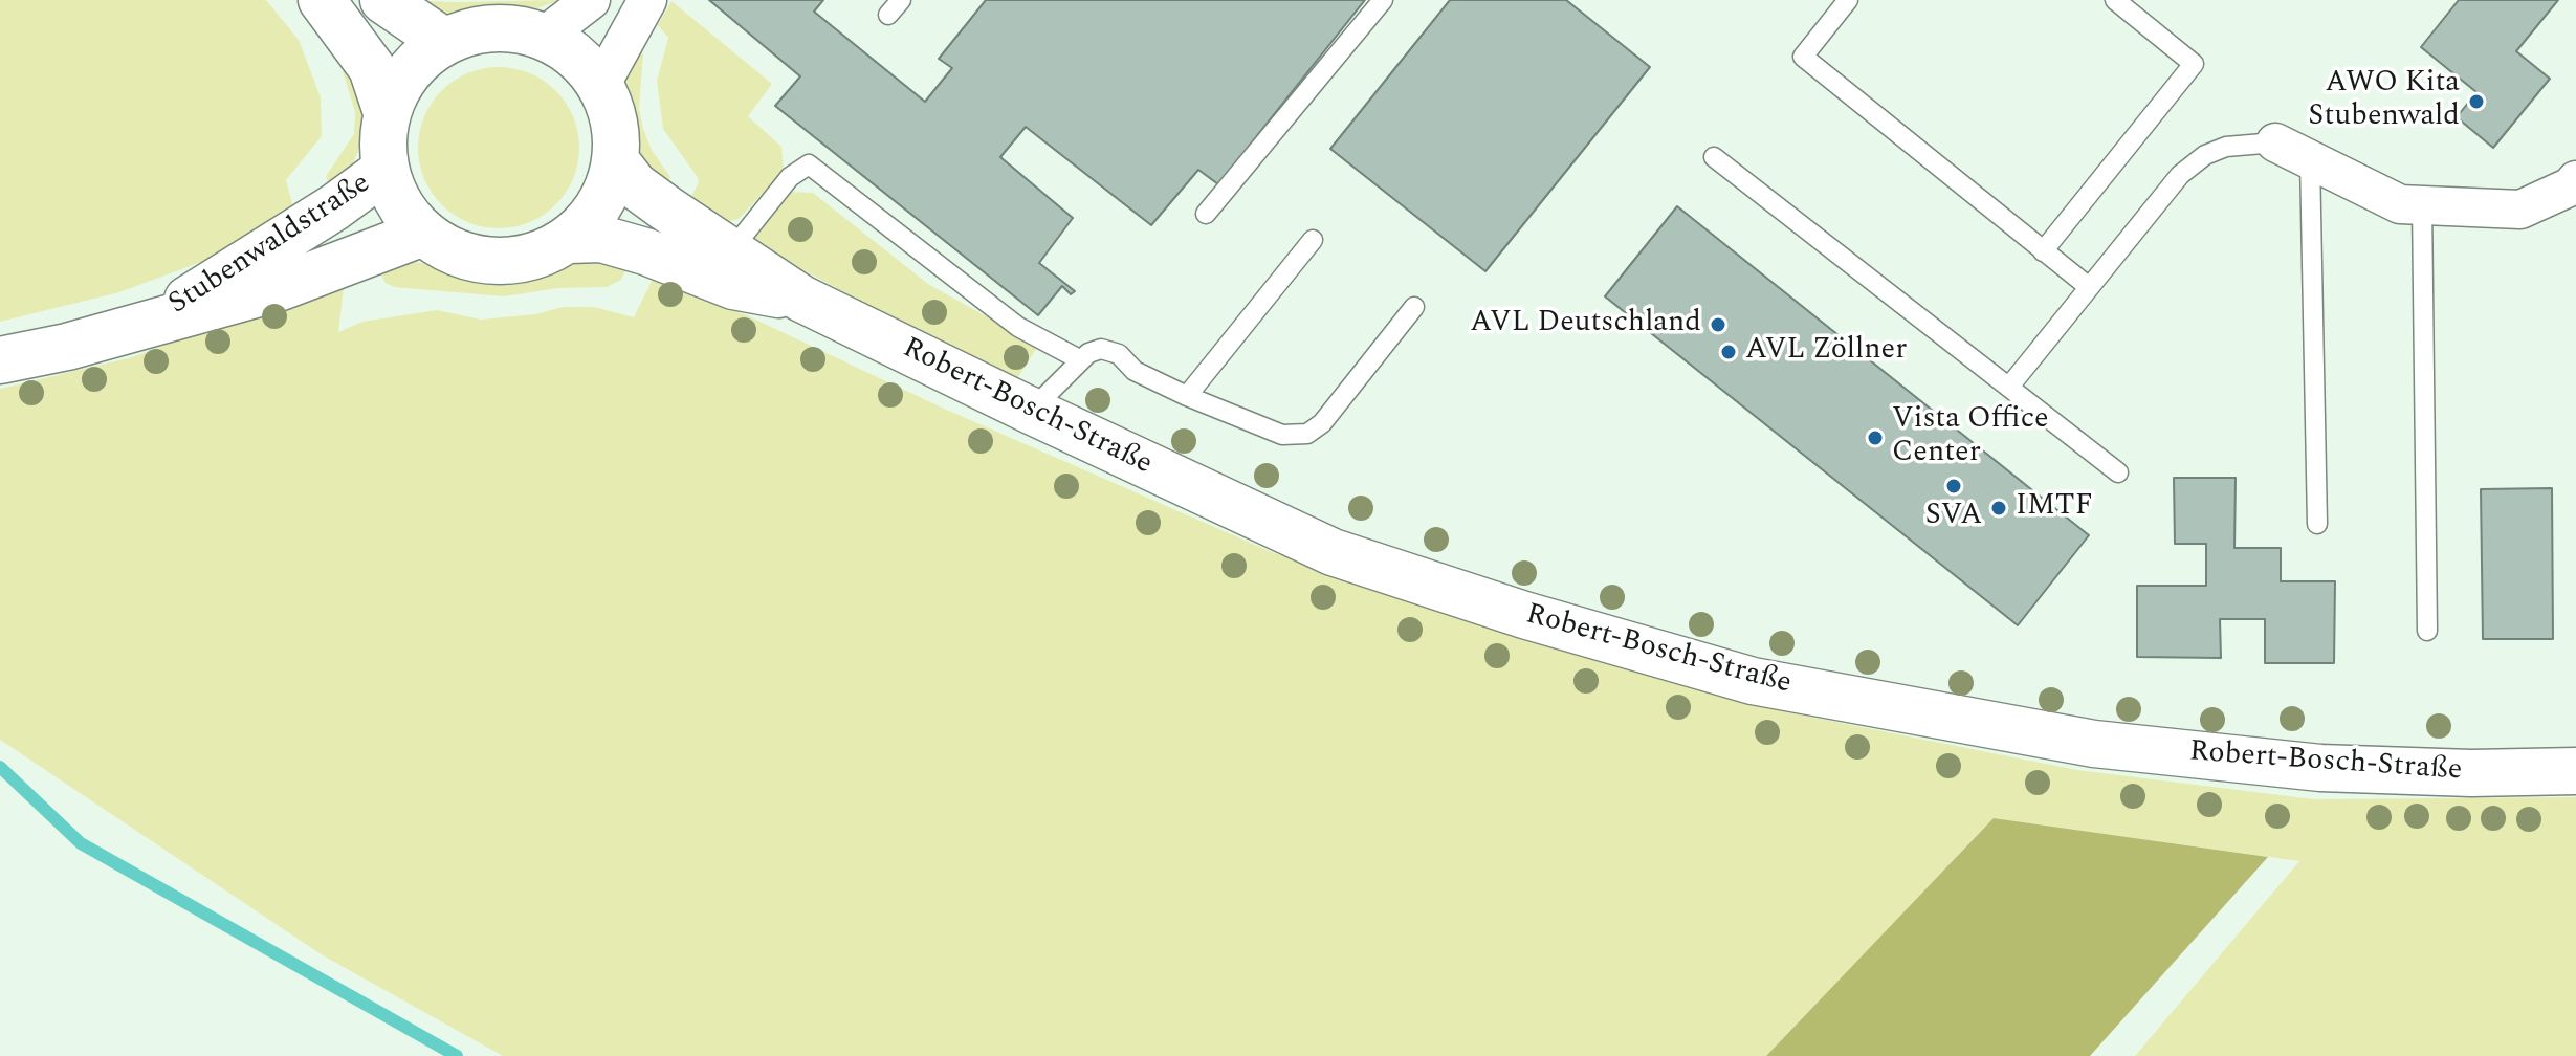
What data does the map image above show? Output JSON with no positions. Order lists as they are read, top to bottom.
{
  "streets": {
    "street": ["Stubenwaldstraße", "Robert-Bosch-Straße"]
  },
  "crossings": [
    ["Stubenwaldstraße", "Robert-Bosch-Straße"]
  ],
  "places": [
    "AWO Kita Stubenwald",
    "AVL Deutschland",
    "AVL Zöllner",
    "Vista Office Center",
    "SVA",
    "IMTF"
  ]
}
